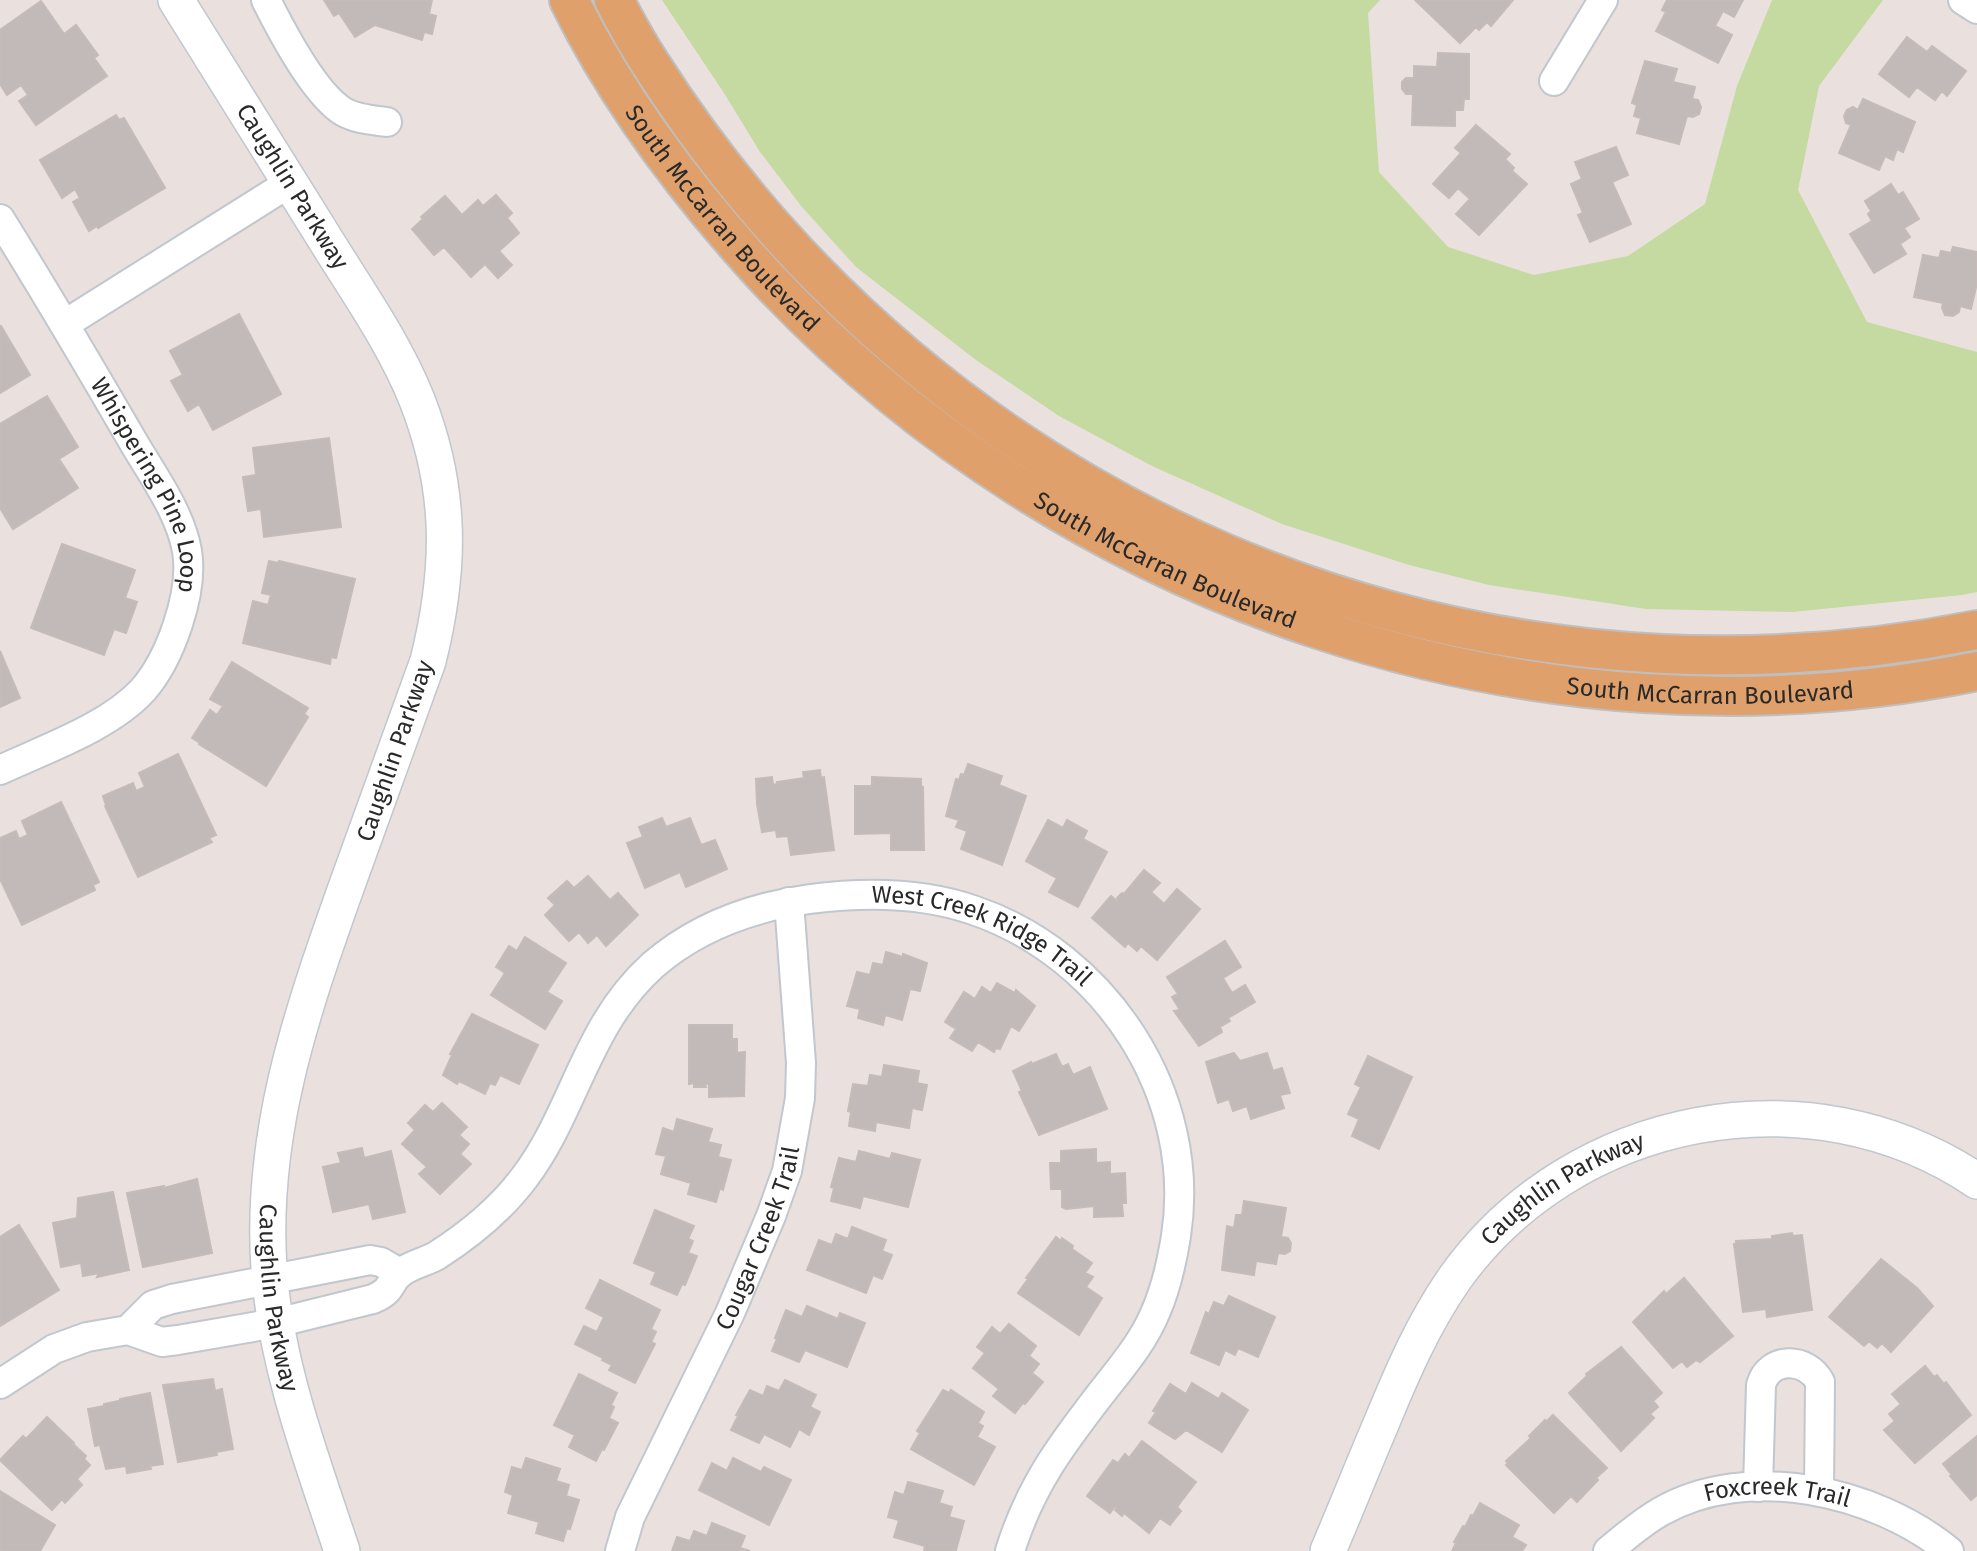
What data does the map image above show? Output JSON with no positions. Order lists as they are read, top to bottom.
{
  "streets": {
    "main road": ["South McCarran Boulevard"],
    "street": [
      "Caughlin Parkway",
      "Whispering Pine Loop",
      "West Creek Ridge Trail",
      "Cougar Creek Trail",
      "Foxcreek Trail"
    ]
  },
  "crossings": [
    ["Caughlin Parkway", "West Creek Ridge Trail"],
    ["West Creek Ridge Trail", "Cougar Creek Trail"]
  ]
}
